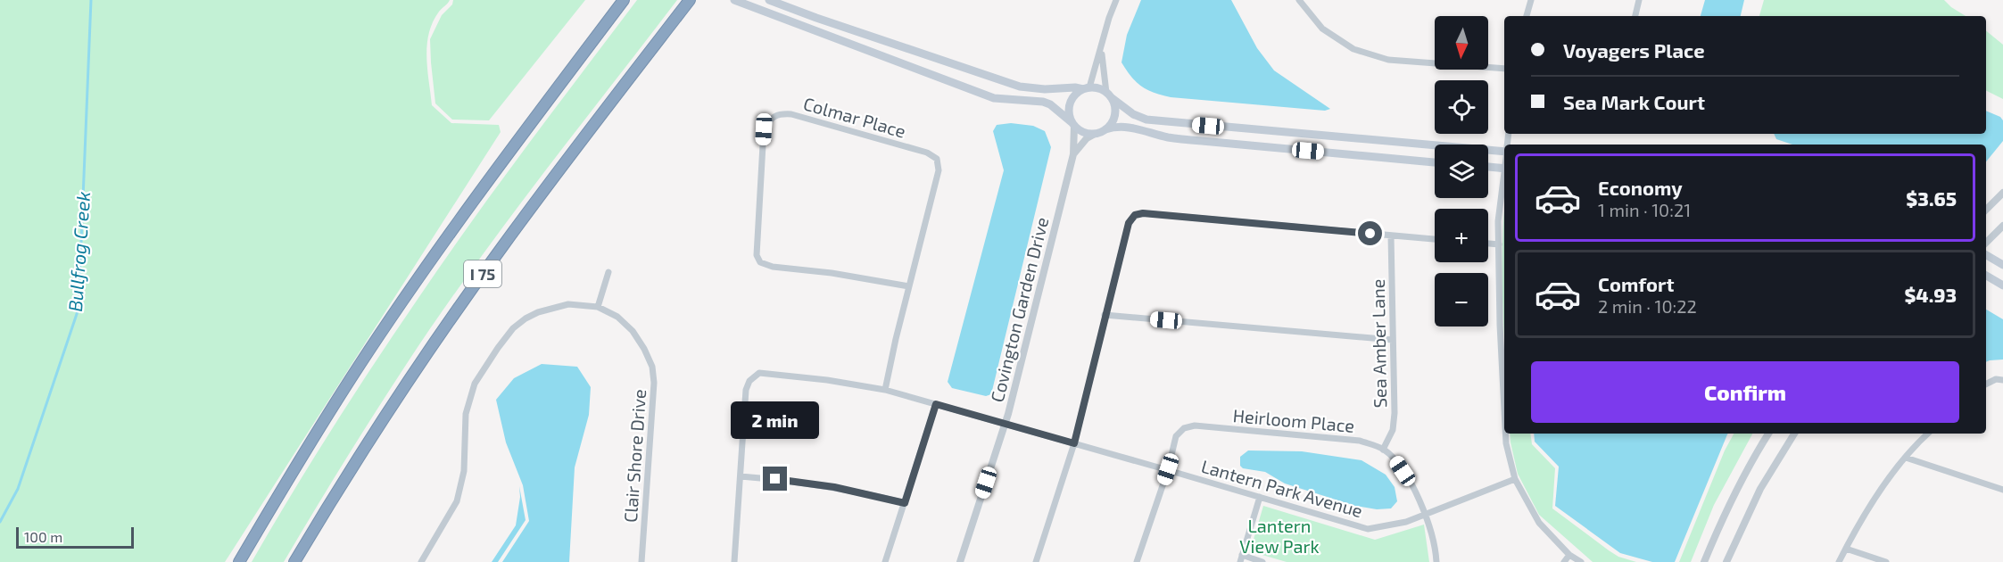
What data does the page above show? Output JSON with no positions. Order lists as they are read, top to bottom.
{
  "streets": {
    "highway": ["I 75"],
    "street": [
      "Colmar Place",
      "Covington Garden Drive",
      "Sea Amber Lane",
      "Heirloom Place",
      "Clair Shore Drive",
      "Lantern Park Avenue"
    ]
  },
  "crossings": [
    ["Colmar Place", "Lantern Park Avenue"],
    ["Covington Garden Drive", "Lantern Park Avenue"],
    ["Sea Amber Lane", "Heirloom Place"],
    ["Heirloom Place", "Lantern Park Avenue"]
  ],
  "water": ["Bullfrog Creek"],
  "parks": ["Lantern View Park"],
  "scale_bar": "100 m",
  "north": "bottom",
  "page": {
    "map_buttons": ["+", "−"],
    "banner": ["Voyagers Place", "Sea Mark Court"],
    "list": [
      {
        "name": "Economy",
        "note": "1 min · 10:21",
        "value": "$3.65"
      },
      {
        "name": "Comfort",
        "note": "2 min · 10:22",
        "value": "$4.93"
      }
    ],
    "buttons": "Confirm",
    "bubble": "2 min",
    "scale": "100 m"
  }
}
